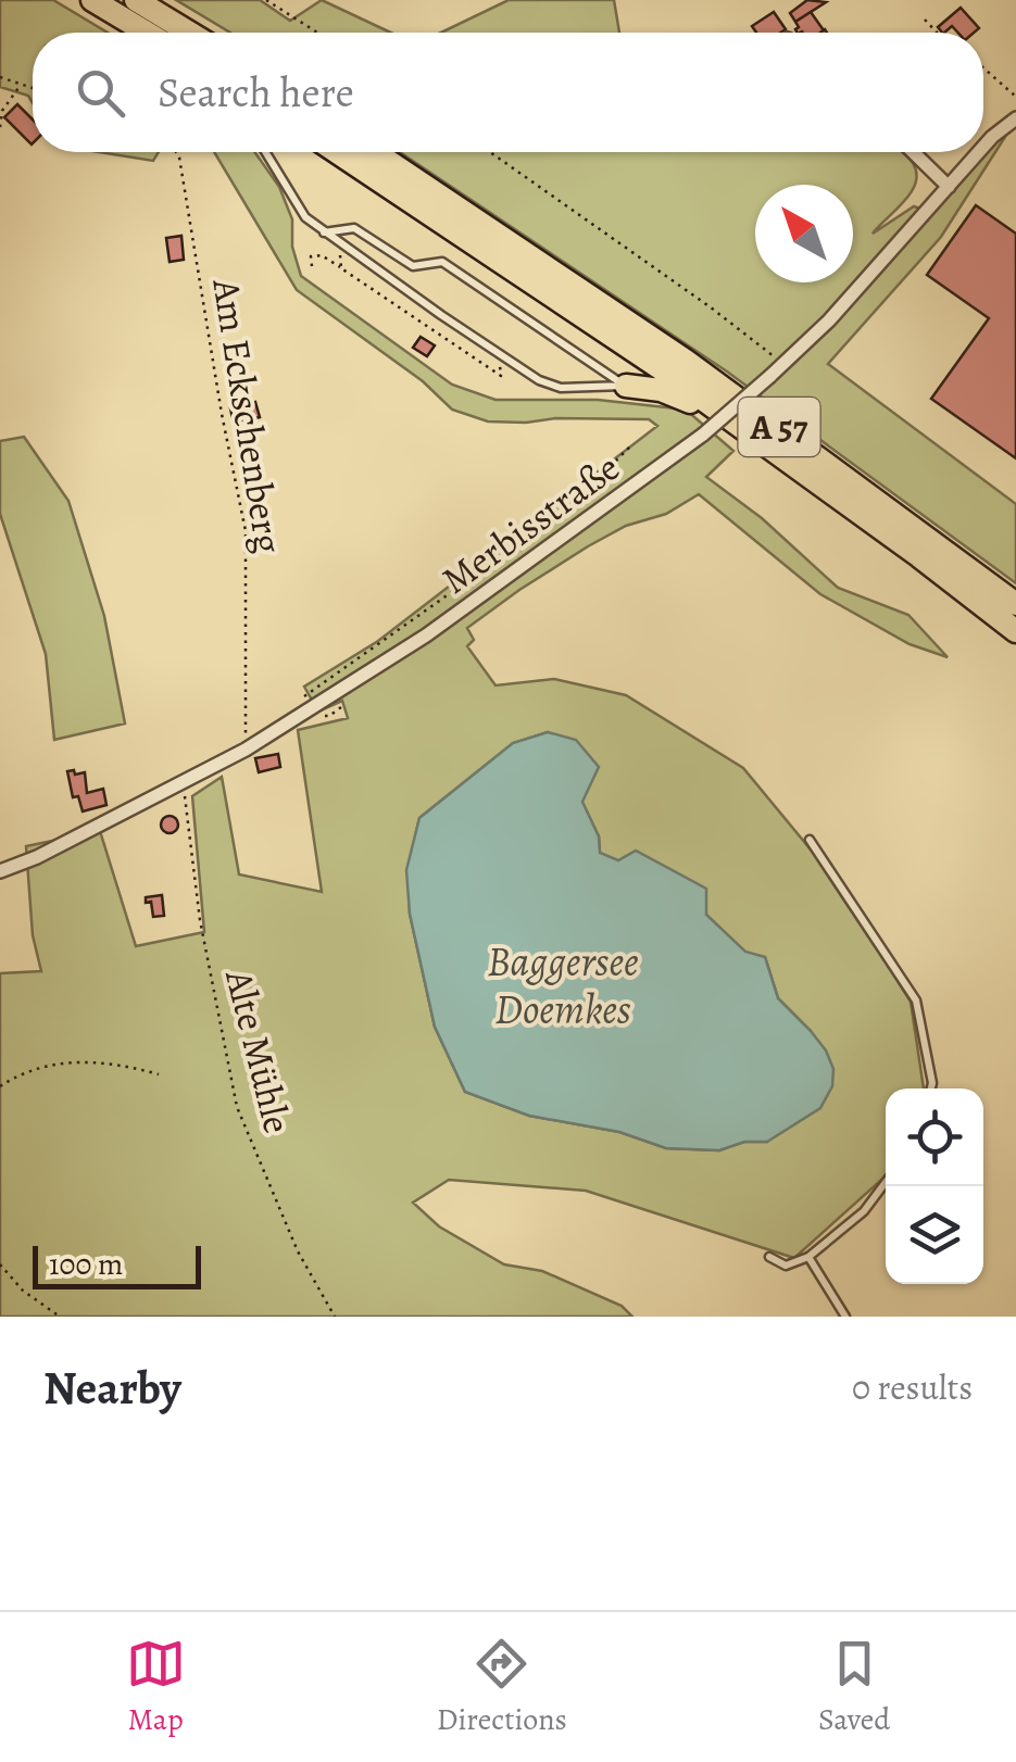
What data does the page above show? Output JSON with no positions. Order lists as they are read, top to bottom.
{
  "streets": {
    "highway": ["A 57"],
    "street": ["Merbisstraße"],
    "path": ["Am Eckschenberg", "Alte Mühle"]
  },
  "crossings": [
    ["Am Eckschenberg", "Merbisstraße"],
    ["Merbisstraße", "Alte Mühle"]
  ],
  "water": ["Baggersee Doemkes"],
  "scale_bar": "100 m",
  "north": "top left",
  "page": {
    "search": "Search here",
    "scale": "100 m",
    "heading": ["Nearby", "0 results"],
    "nav": ["Map", "Directions", "Saved"]
  }
}
